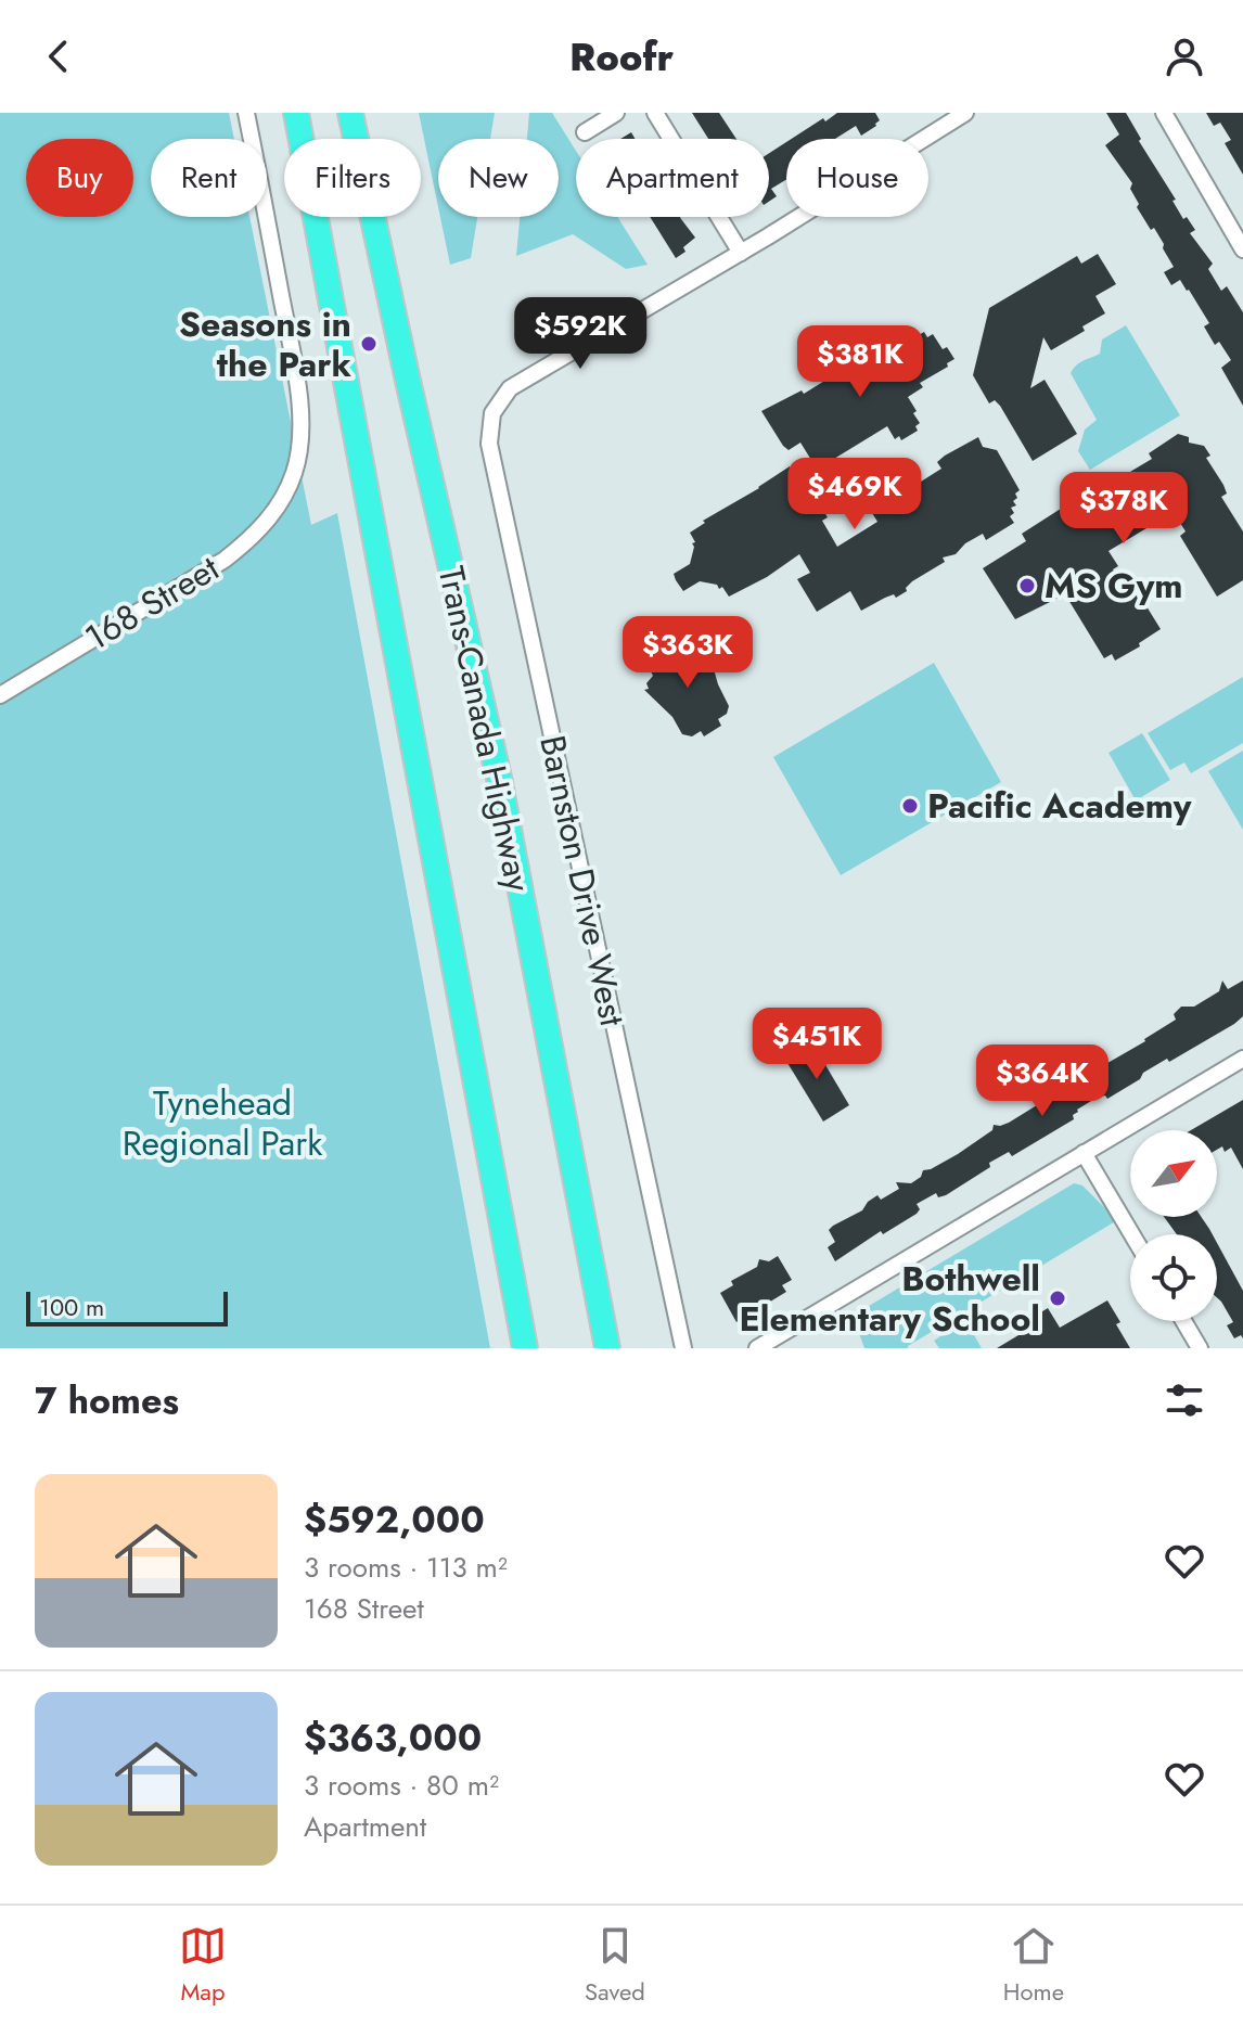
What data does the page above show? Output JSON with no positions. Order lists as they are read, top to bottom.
{
  "streets": {
    "highway": ["Trans-Canada Highway"],
    "street": ["168 Street", "Barnston Drive West"]
  },
  "parks": ["Tynehead Regional Park"],
  "places": [
    "Seasons in the Park",
    "MS Gym",
    "Pacific Academy",
    "Bothwell Elementary School"
  ],
  "scale_bar": "100 m",
  "north": "top right",
  "page": {
    "header": "Roofr",
    "chip": [
      "Buy",
      "Rent",
      "Filters",
      "New",
      "Apartment",
      "House"
    ],
    "price": [
      "$592K",
      "$381K",
      "$469K",
      "$378K",
      "$363K",
      "$451K",
      "$364K"
    ],
    "scale": "100 m",
    "heading": "7 homes",
    "list": [
      {
        "name": "$592,000",
        "note": "3 rooms · 113 m² · 168 Street"
      },
      {
        "name": "$363,000",
        "note": "3 rooms · 80 m² · Apartment"
      }
    ],
    "tabs": ["Map", "Saved", "Home"]
  }
}
